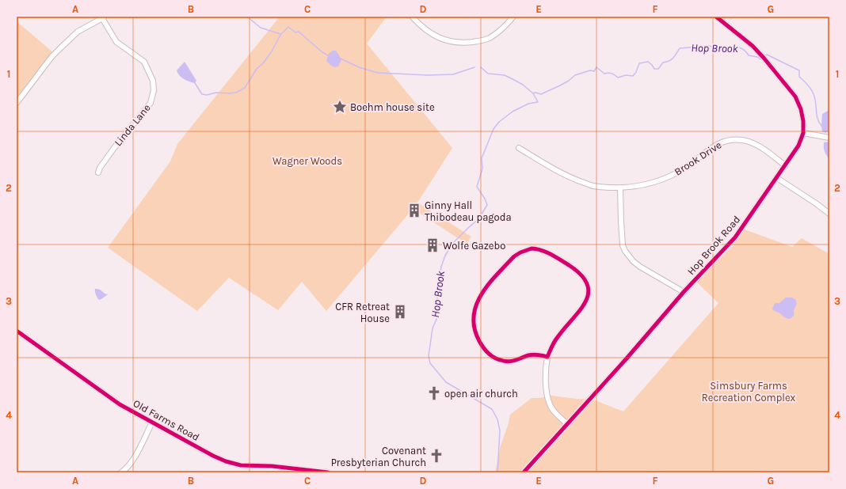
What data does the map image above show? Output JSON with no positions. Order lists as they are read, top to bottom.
{
  "streets": {
    "street": [
      "Linda Lane",
      "Brook Drive",
      "Hop Brook Road",
      "Old Farms Road"
    ]
  },
  "crossings": [
    ["Brook Drive", "Hop Brook Road"]
  ],
  "water": ["Hop Brook"],
  "parks": ["Wagner Woods", "Simsbury Farms Recreation Complex"],
  "places": {
    "place": ["Boehm house site"],
    "building": ["Ginny Hall Thibodeau pagoda", "Wolfe Gazebo", "CFR Retreat House"],
    "church": ["open air church", "Covenant Presbyterian Church"]
  },
  "grid": {
    "columns": [
      "A",
      "B",
      "C",
      "D",
      "E",
      "F",
      "G"
    ],
    "rows": [
      "1",
      "2",
      "3",
      "4"
    ]
  }
}
